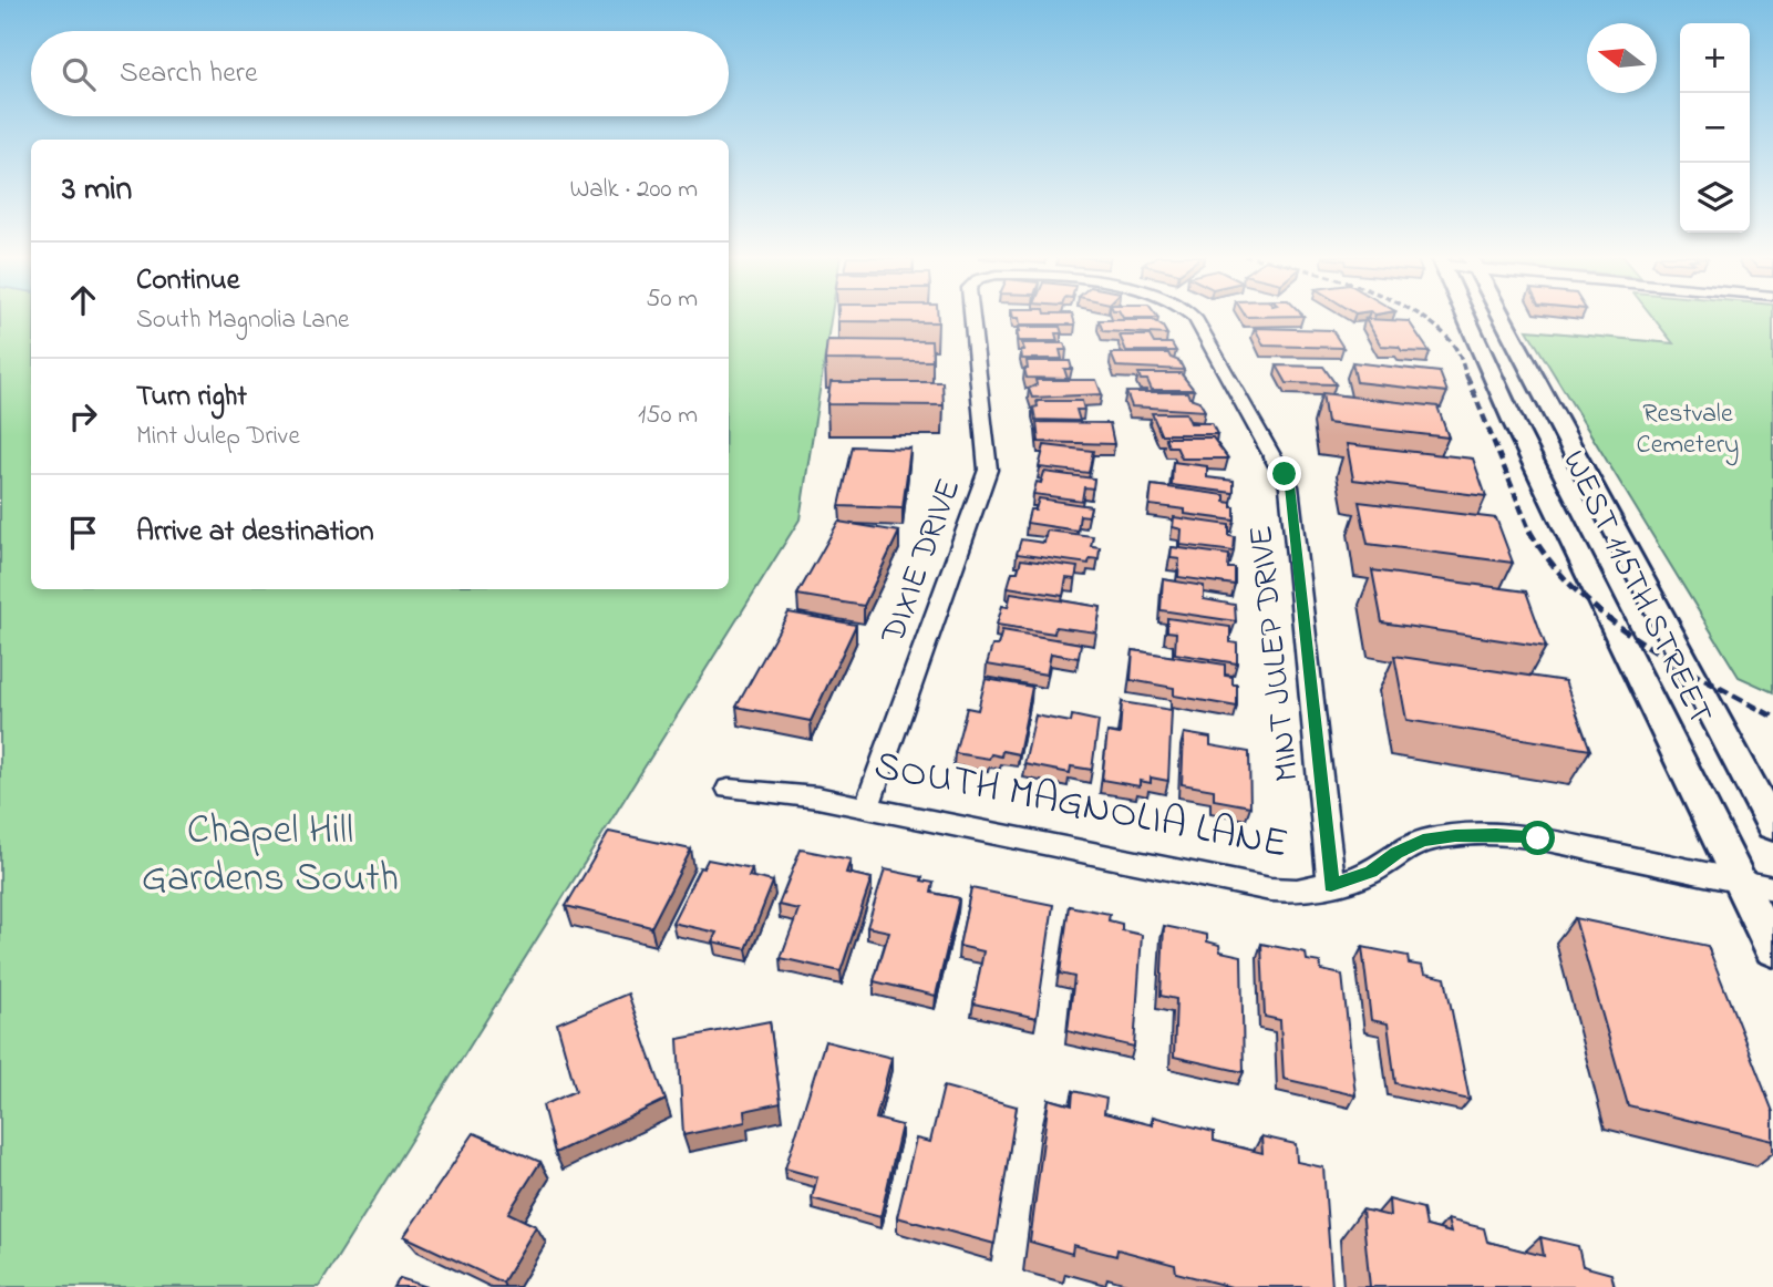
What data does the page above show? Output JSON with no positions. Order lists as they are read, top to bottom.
{
  "streets": {
    "street": [
      "DIXIE DRIVE",
      "WEST 115TH STREET",
      "MINT JULEP DRIVE",
      "SOUTH MAGNOLIA LANE"
    ]
  },
  "crossings": [
    ["DIXIE DRIVE", "SOUTH MAGNOLIA LANE"],
    ["WEST 115TH STREET", "SOUTH MAGNOLIA LANE"],
    ["MINT JULEP DRIVE", "SOUTH MAGNOLIA LANE"]
  ],
  "parks": ["Restvale Cemetery", "Chapel Hill Gardens South"],
  "north": "left",
  "page": {
    "map_buttons": ["+", "−"],
    "search": "Search here",
    "heading": ["3 min", "Walk · 200 m"],
    "list": [
      ["Continue", "South Magnolia Lane", "50 m"],
      ["Turn right", "Mint Julep Drive", "150 m"],
      "Arrive at destination"
    ]
  }
}
